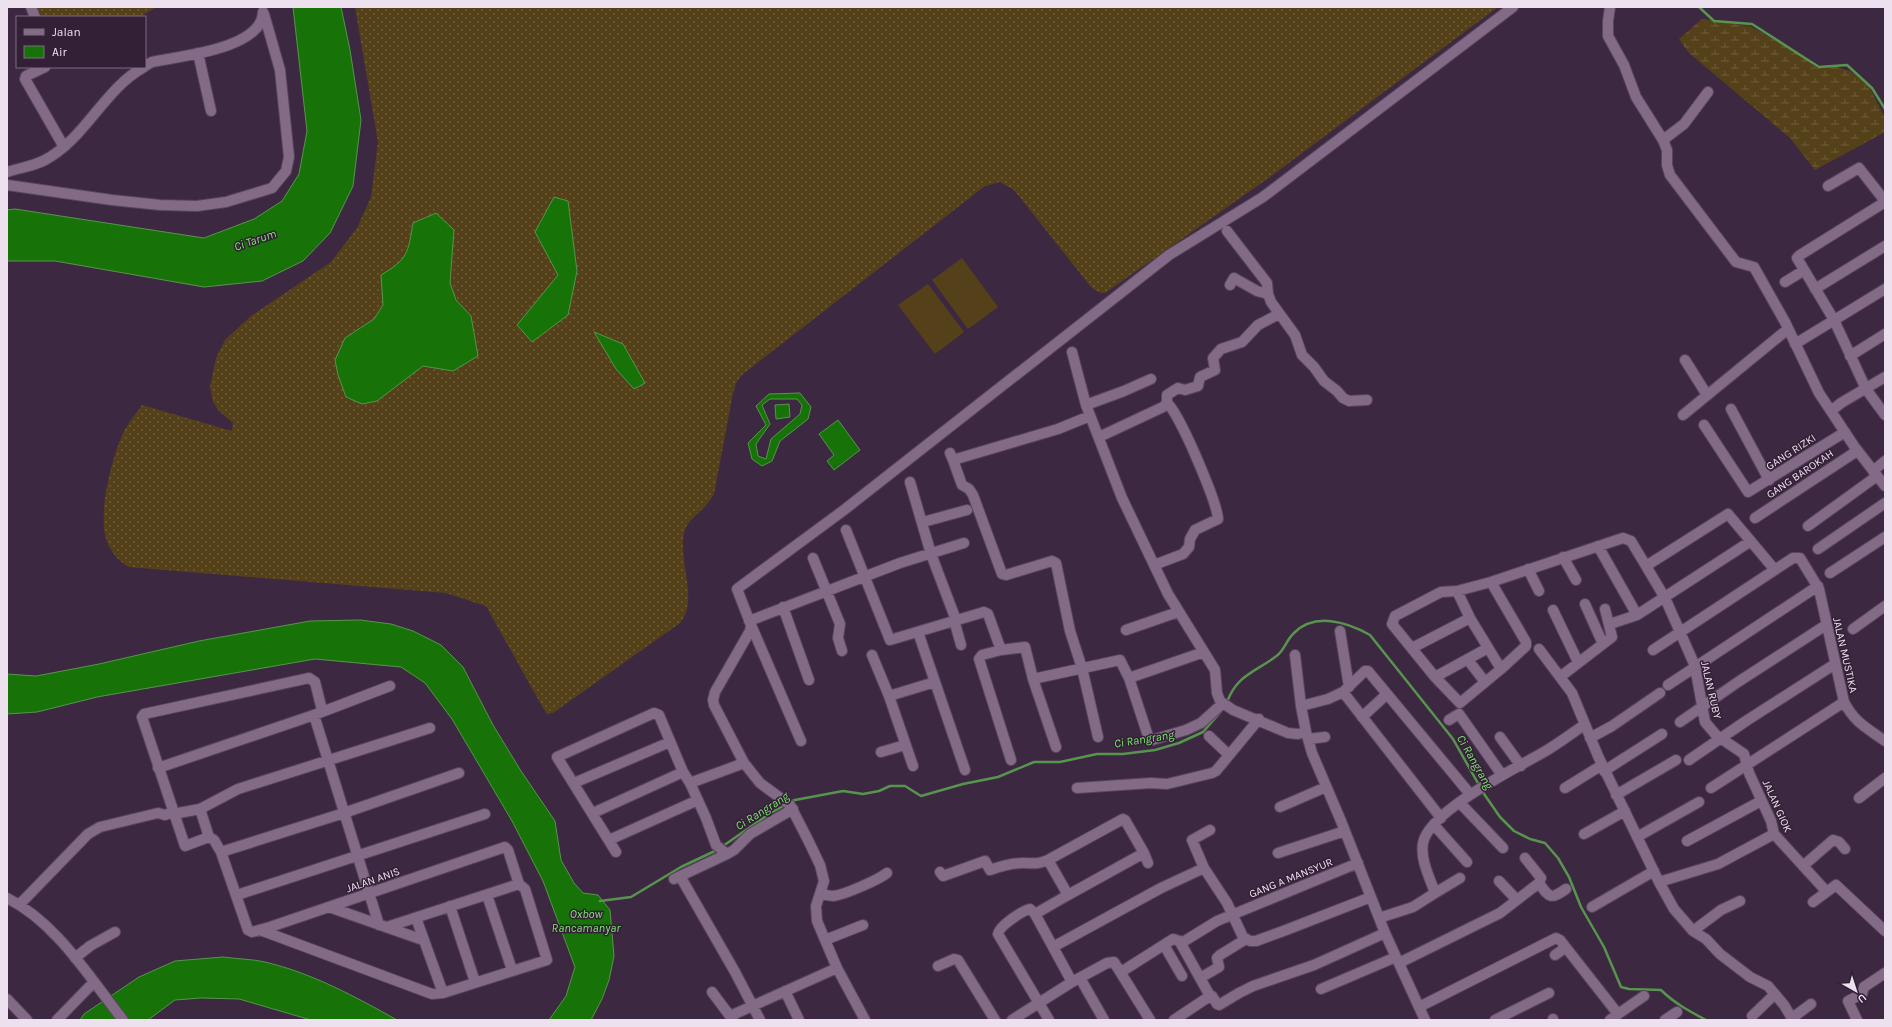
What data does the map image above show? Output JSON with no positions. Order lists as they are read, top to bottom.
{
  "streets": {
    "street": [
      "GANG RIZKI",
      "GANG BAROKAH",
      "JALAN MUSTIKA",
      "JALAN RUBY",
      "JALAN GIOK",
      "GANG A MANSYUR",
      "JALAN ANIS"
    ]
  },
  "crossings": [
    ["JALAN RUBY", "JALAN GIOK"]
  ],
  "water": ["Ci Tarum", "Ci Rangrang", "Oxbow Rancamanyar"],
  "legend": ["Jalan", "Air"],
  "north": "bottom right"
}
